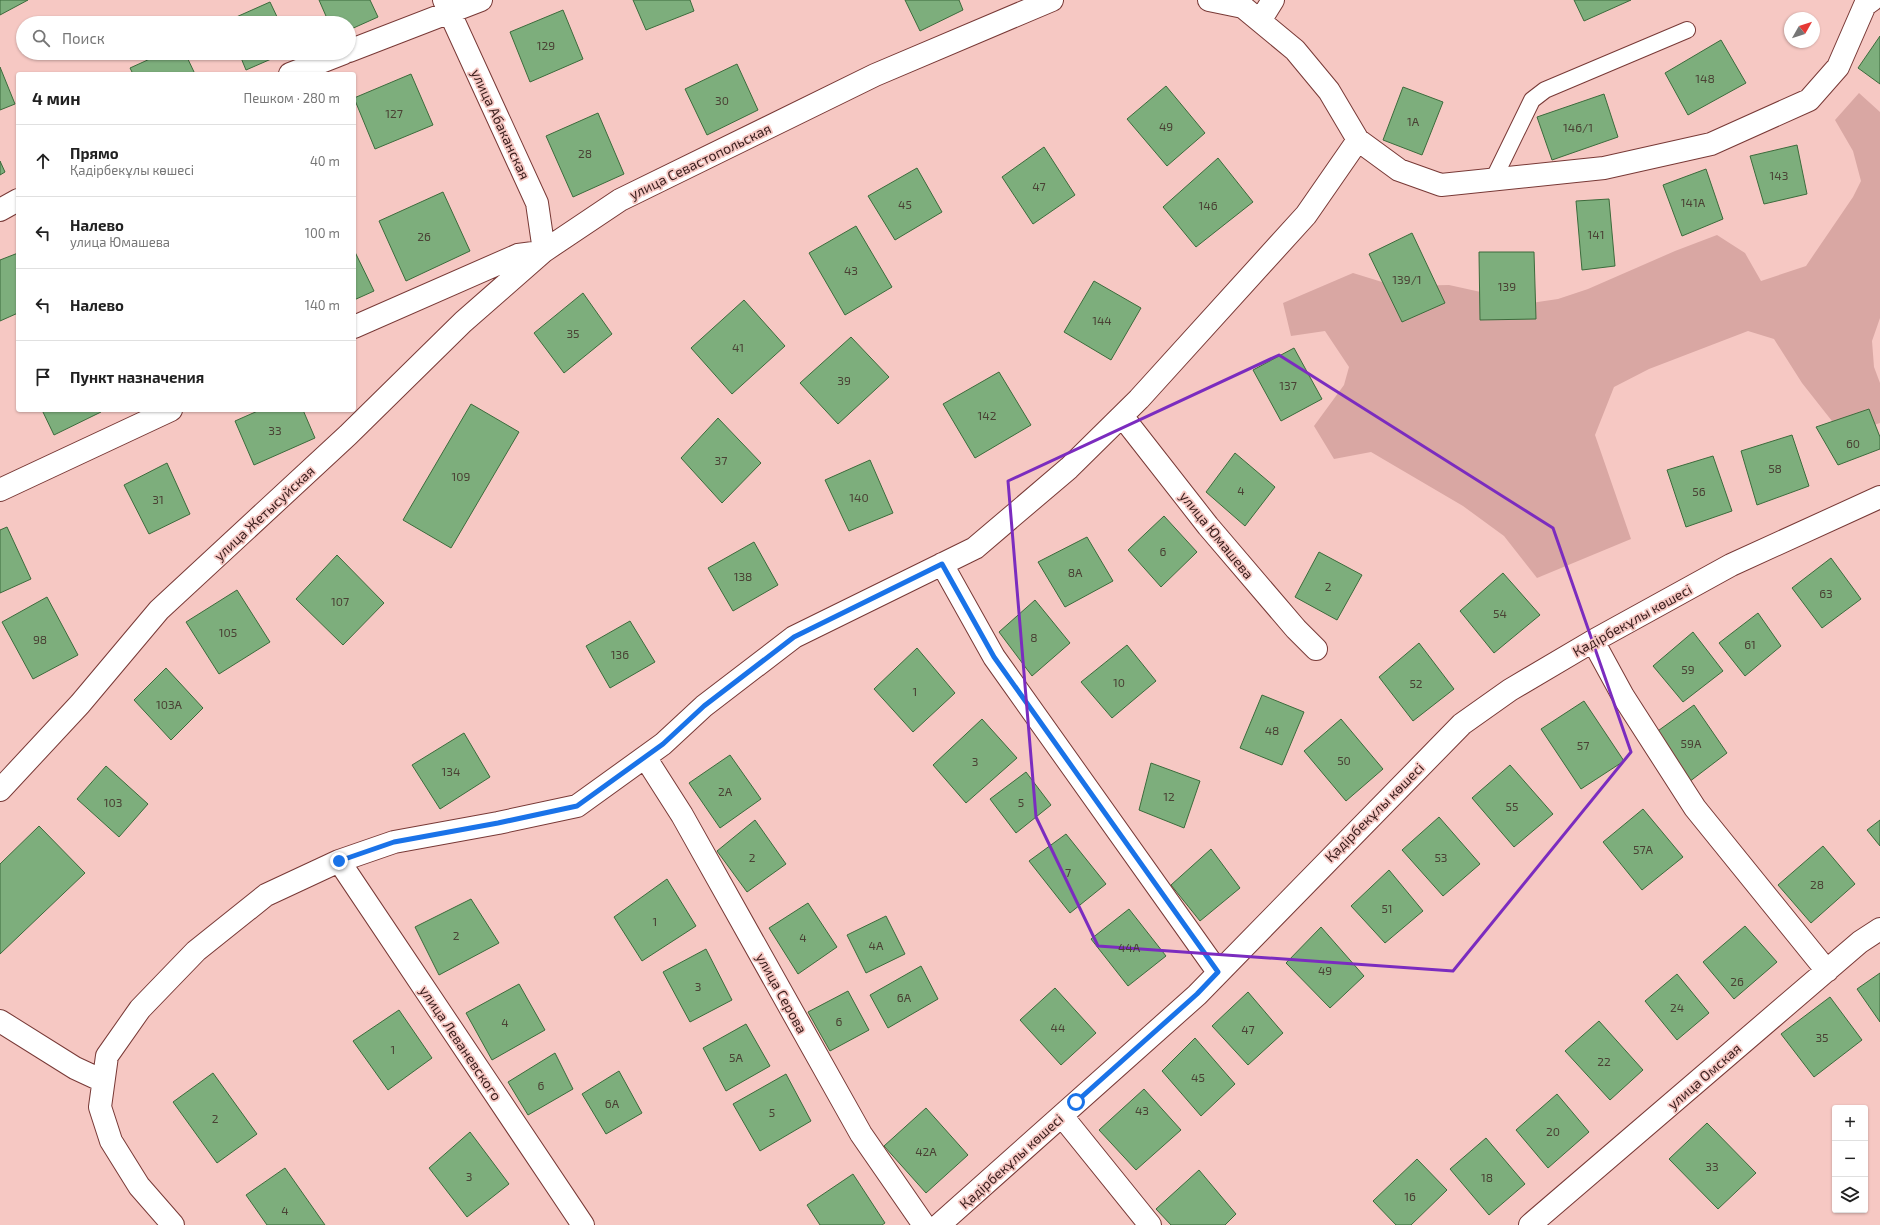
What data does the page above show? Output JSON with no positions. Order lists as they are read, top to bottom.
{
  "streets": {
    "street": [
      "улица Абаканская",
      "улица Севастопольская",
      "улица Жетысуйская",
      "улица Юмашева",
      "Қадірбекұлы көшесі",
      "улица Серова",
      "улица Леваневского",
      "улица Омская"
    ]
  },
  "crossings": [
    ["улица Абаканская", "улица Севастопольская"],
    ["улица Абаканская", "улица Жетысуйская"],
    ["улица Севастопольская", "улица Жетысуйская"]
  ],
  "house_numbers": [
    "129",
    "148",
    "30",
    "127",
    "1А",
    "49",
    "146/1",
    "28",
    "143",
    "47",
    "141А",
    "45",
    "146",
    "141",
    "26",
    "43",
    "139/1",
    "139",
    "144",
    "35",
    "41",
    "39",
    "137",
    "142",
    "33",
    "60",
    "37",
    "58",
    "109",
    "4",
    "56",
    "140",
    "31",
    "6",
    "8А",
    "138",
    "2",
    "63",
    "107",
    "54",
    "105",
    "8",
    "98",
    "61",
    "136",
    "59",
    "10",
    "52",
    "1",
    "103А",
    "48",
    "59А",
    "57",
    "50",
    "3",
    "134",
    "2А",
    "12",
    "103",
    "5",
    "55",
    "57А",
    "2",
    "53",
    "7",
    "28",
    "51",
    "1",
    "2",
    "4",
    "4А",
    "44А",
    "49",
    "26",
    "3",
    "6А",
    "24",
    "6",
    "4",
    "44",
    "47",
    "35",
    "1",
    "5А",
    "22",
    "45",
    "6",
    "6А",
    "43",
    "5",
    "2",
    "20",
    "42А",
    "33",
    "3",
    "18",
    "16",
    "4"
  ],
  "north": "top right",
  "page": {
    "search": "Поиск",
    "heading": ["4 мин", "Пешком · 280 m"],
    "list": [
      ["Прямо", "Қадірбекұлы көшесі", "40 m"],
      ["Налево", "улица Юмашева", "100 m"],
      ["Налево", "140 m"],
      "Пункт назначения"
    ],
    "map_buttons": ["+", "−"]
  }
}
